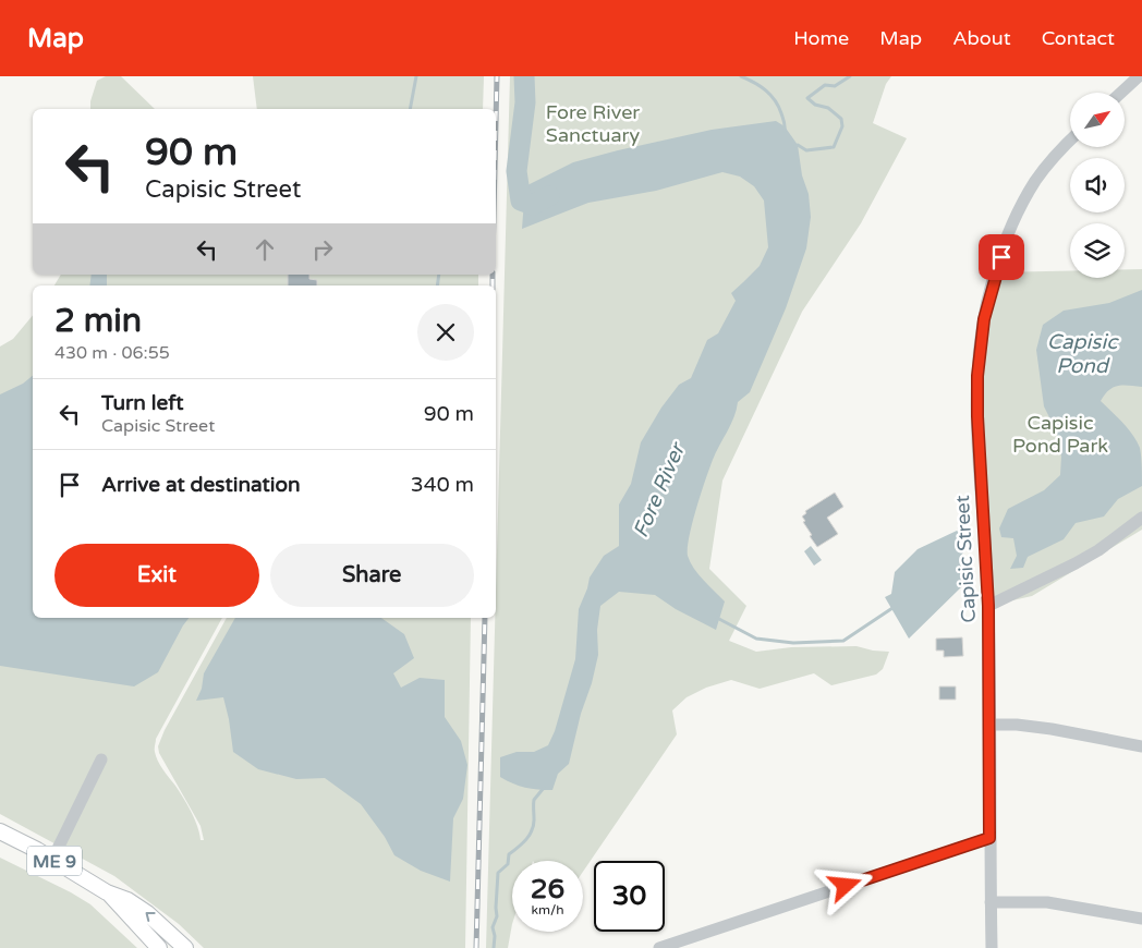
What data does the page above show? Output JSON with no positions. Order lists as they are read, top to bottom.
{
  "streets": {
    "main road": ["ME 9"],
    "street": ["Capisic Street"]
  },
  "water": ["Capisic Pond", "Fore River"],
  "parks": ["Fore River Sanctuary", "Capisic Pond Park"],
  "north": "top right",
  "page": {
    "header": "Map",
    "nav": [
      "Home",
      "Map",
      "About",
      "Contact"
    ],
    "turn": ["90 m", "Capisic Street"],
    "heading": ["2 min", "430 m · 06:55"],
    "list": [
      {
        "name": "Turn left",
        "note": "Capisic Street",
        "value": "90 m"
      },
      {
        "name": "Arrive at destination",
        "value": "340 m"
      }
    ],
    "buttons": ["Exit", "Share"],
    "speed": "26 km/h",
    "limit": "30"
  }
}
